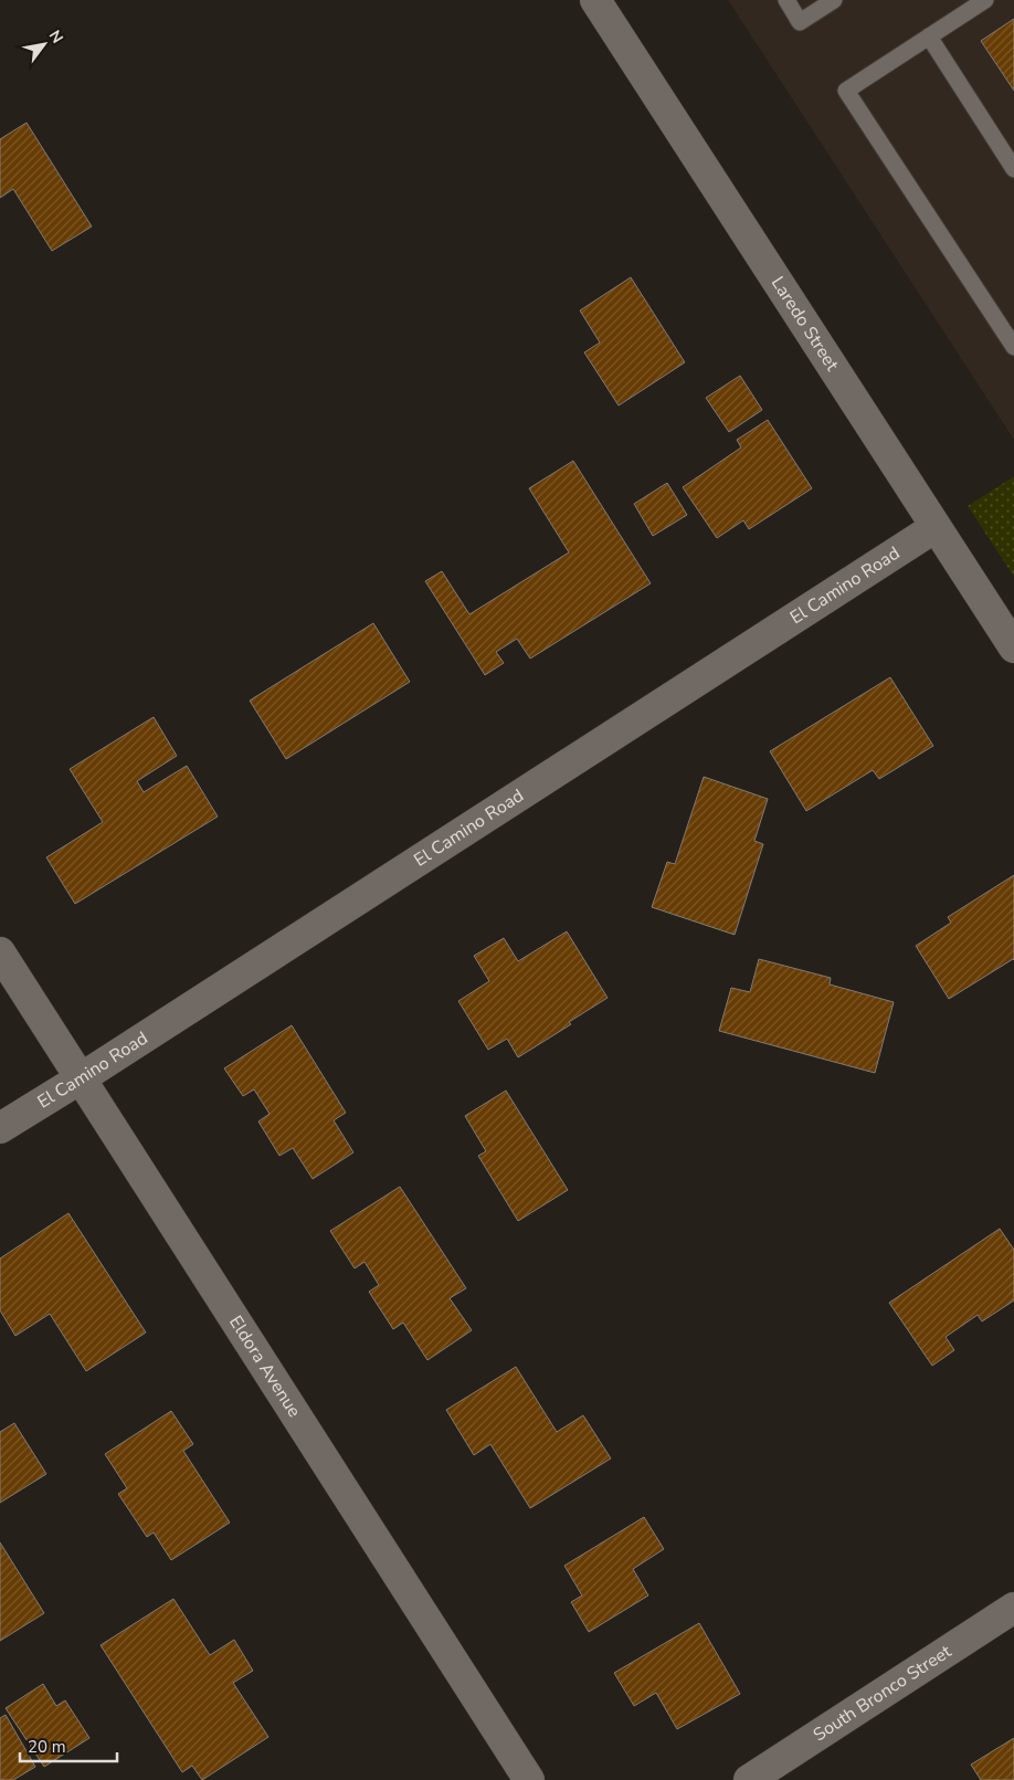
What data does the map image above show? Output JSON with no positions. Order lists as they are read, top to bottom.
{
  "streets": {
    "street": [
      "Laredo Street",
      "El Camino Road",
      "Eldora Avenue",
      "South Bronco Street"
    ]
  },
  "crossings": [
    ["Laredo Street", "El Camino Road"],
    ["El Camino Road", "Eldora Avenue"]
  ],
  "scale_bar": "20 m",
  "north": "top right"
}
